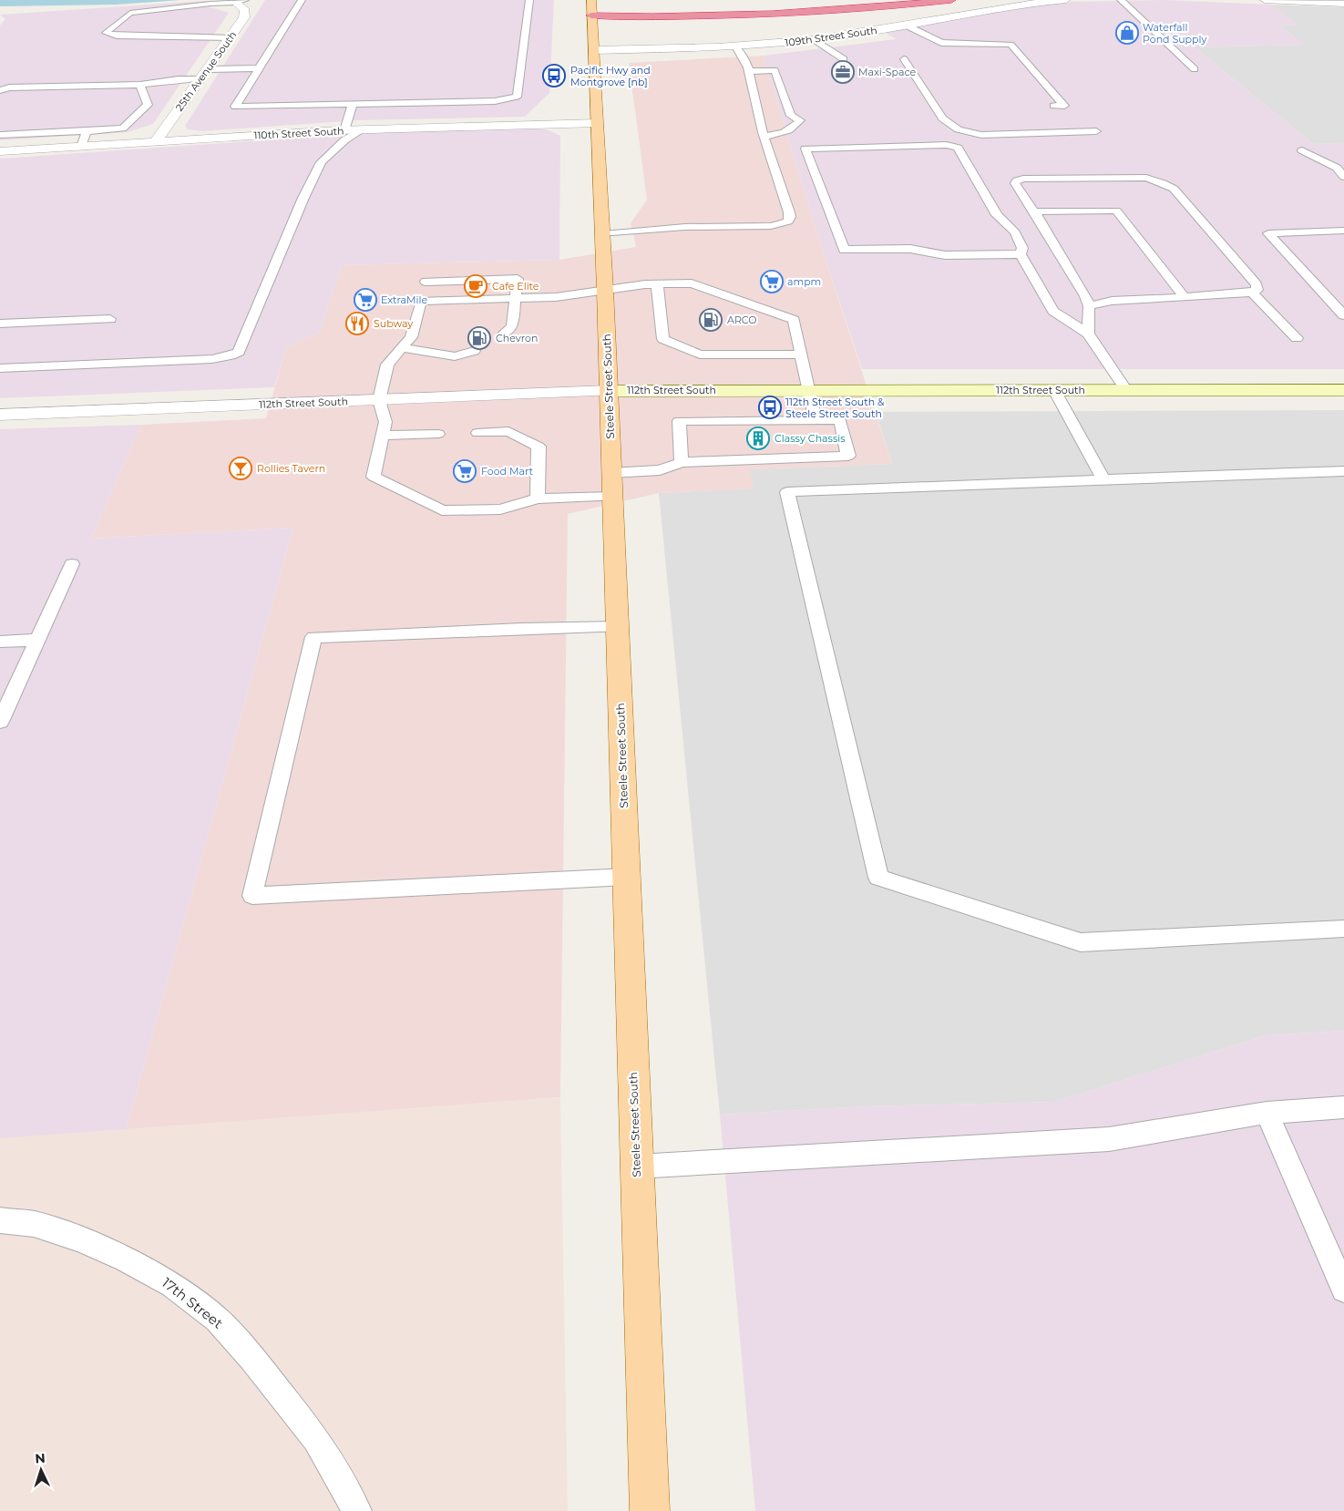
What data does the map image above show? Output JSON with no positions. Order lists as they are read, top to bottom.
{
  "streets": {
    "main road": ["Steele Street South", "112th Street South"],
    "street": ["109th Street South", "25th Avenue South", "110th Street South"],
    "lane": ["17th Street"]
  },
  "crossings": [
    ["109th Street South", "Steele Street South"],
    ["25th Avenue South", "110th Street South"],
    ["110th Street South", "Steele Street South"],
    ["Steele Street South", "112th Street South"]
  ],
  "places": {
    "shop": ["Waterfall Pond Supply"],
    "office": ["Maxi-Space"],
    "bus stop": ["Pacific Hwy and Montgrove [nb]", "112th Street South & Steele Street South"],
    "supermarket": ["ampm", "ExtraMile", "Food Mart"],
    "cafe": ["Cafe Elite"],
    "fuel station": ["ARCO", "Chevron"],
    "restaurant": ["Subway"],
    "building": ["Classy Chassis"],
    "bar": ["Rollies Tavern"]
  },
  "north": "top"
}
